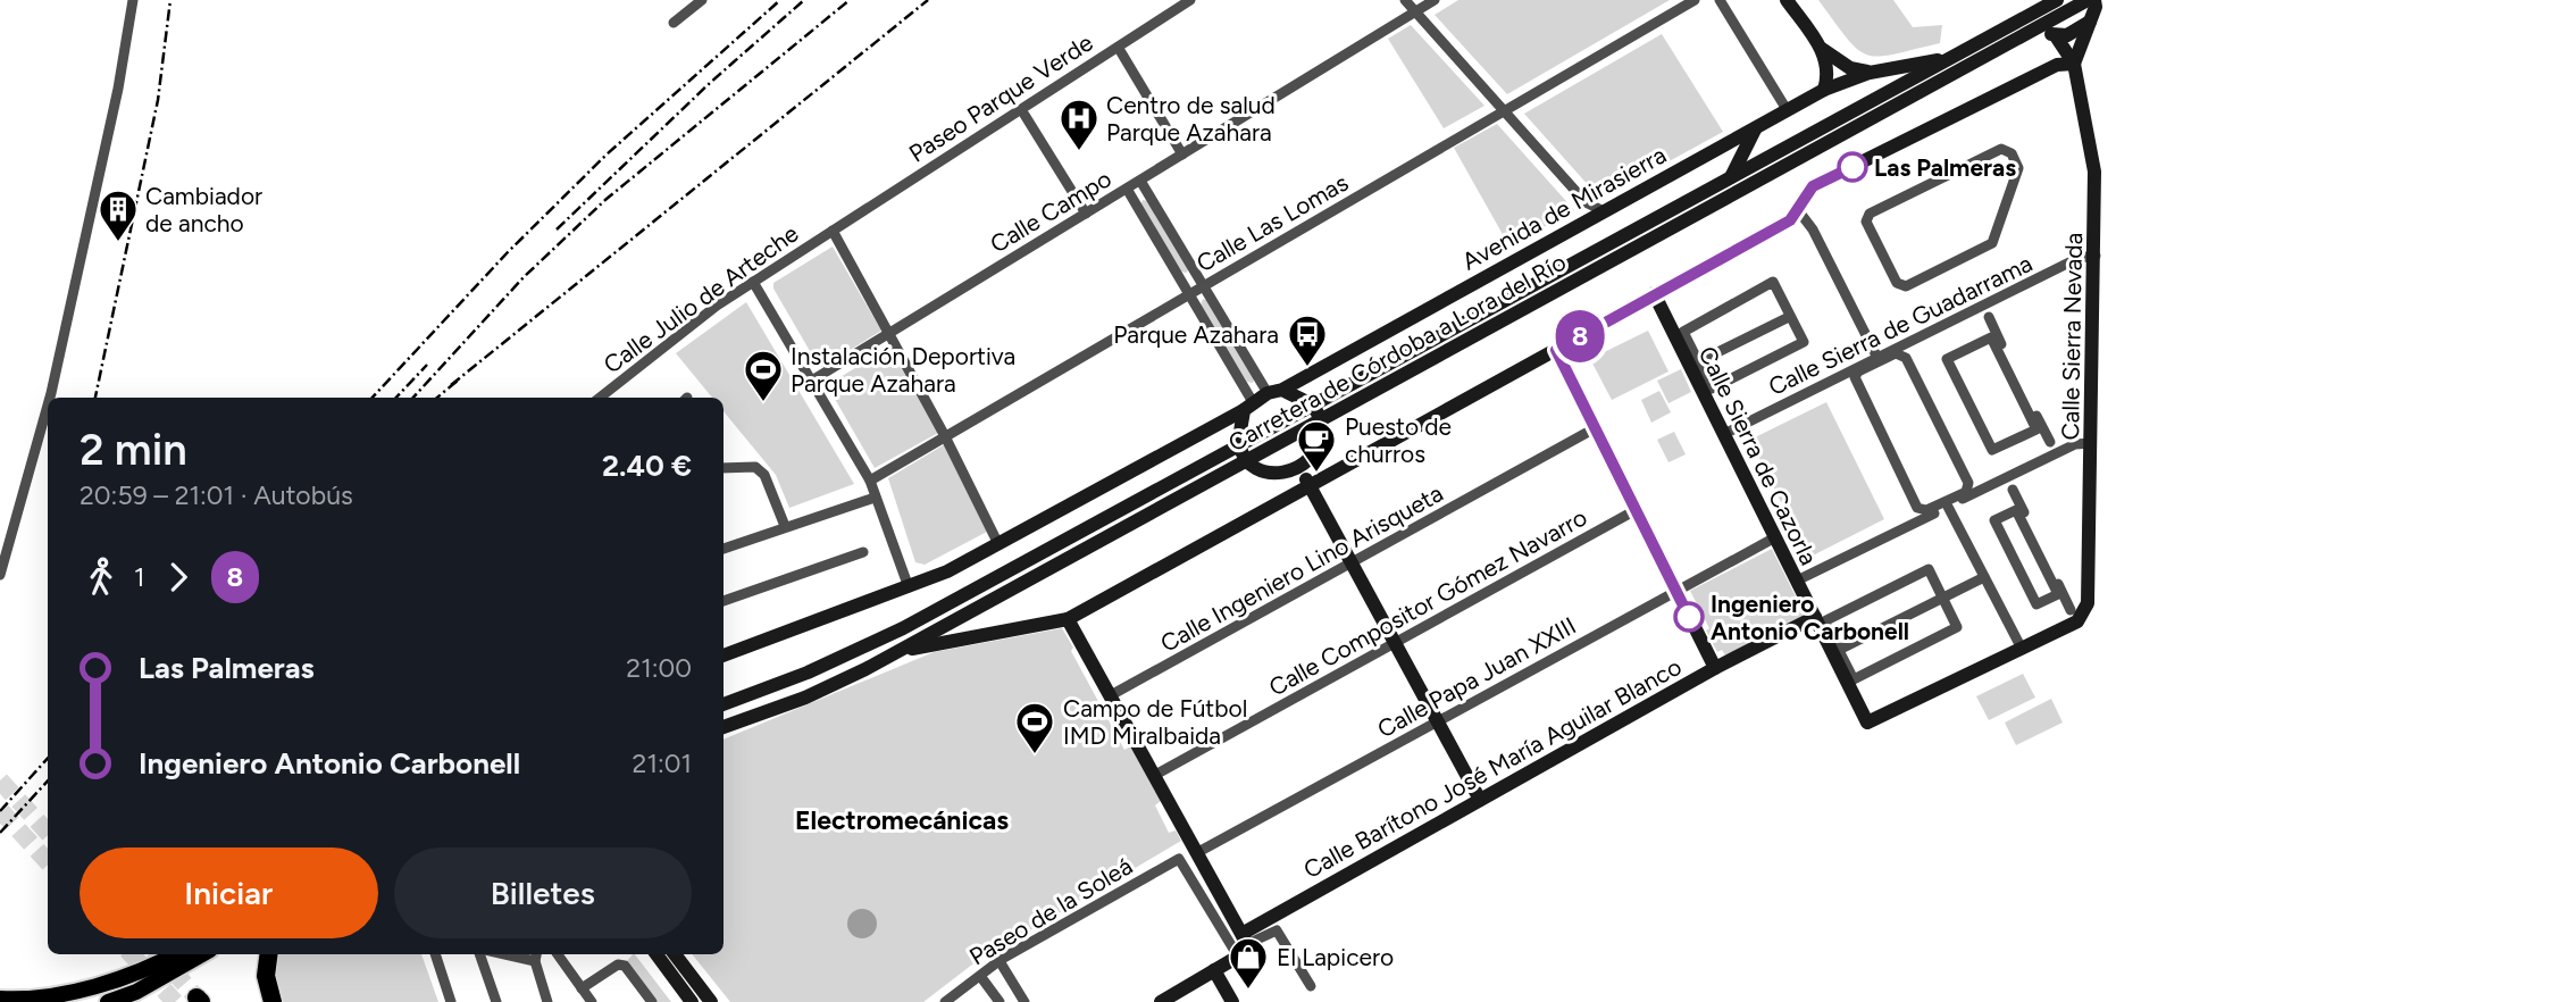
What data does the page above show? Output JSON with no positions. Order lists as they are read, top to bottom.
{
  "streets": {
    "street": [
      "Paseo Parque Verde",
      "Avenida de Mirasierra",
      "Calle Campo",
      "Calle Las Lomas",
      "Calle Julio de Arteche",
      "Calle Sierra de Guadarrama",
      "Calle Sierra Nevada",
      "Carretera de Córdoba a Lora del Río",
      "Calle Sierra de Cazorla",
      "Calle Ingeniero Lino Arisqueta",
      "Calle Compositor Gómez Navarro",
      "Calle Papa Juan XXIII",
      "Calle Barítono José María Aguilar Blanco",
      "Paseo de la Soleá"
    ]
  },
  "crossings": [
    ["Paseo Parque Verde", "Calle Julio de Arteche"],
    ["Avenida de Mirasierra", "Carretera de Córdoba a Lora del Río"],
    ["Calle Sierra de Guadarrama", "Calle Sierra Nevada"],
    ["Calle Sierra de Guadarrama", "Calle Sierra de Cazorla"],
    ["Calle Sierra de Cazorla", "Calle Papa Juan XXIII"],
    ["Calle Sierra de Cazorla", "Calle Barítono José María Aguilar Blanco"]
  ],
  "districts": ["Electromecánicas"],
  "places": {
    "hospital": ["Centro de salud Parque Azahara"],
    "other": ["Las Palmeras", "Ingeniero Antonio Carbonell"],
    "building": ["Cambiador de ancho"],
    "bus stop": ["Parque Azahara"],
    "sports": ["Instalación Deportiva Parque Azahara", "Campo de Fútbol IMD Miralbaida"],
    "cafe": ["Puesto de churros"],
    "shop": ["El Lapicero"]
  },
  "lines": ["bus line 8"],
  "page": {
    "on_map": "8",
    "heading": ["2 min", "20:59 – 21:01 · Autobús", "2.40 €"],
    "legs": ["1", "8"],
    "list": [
      {
        "name": "Las Palmeras",
        "value": "21:00"
      },
      {
        "name": "Ingeniero Antonio Carbonell",
        "value": "21:01"
      }
    ],
    "buttons": ["Iniciar", "Billetes"]
  }
}
